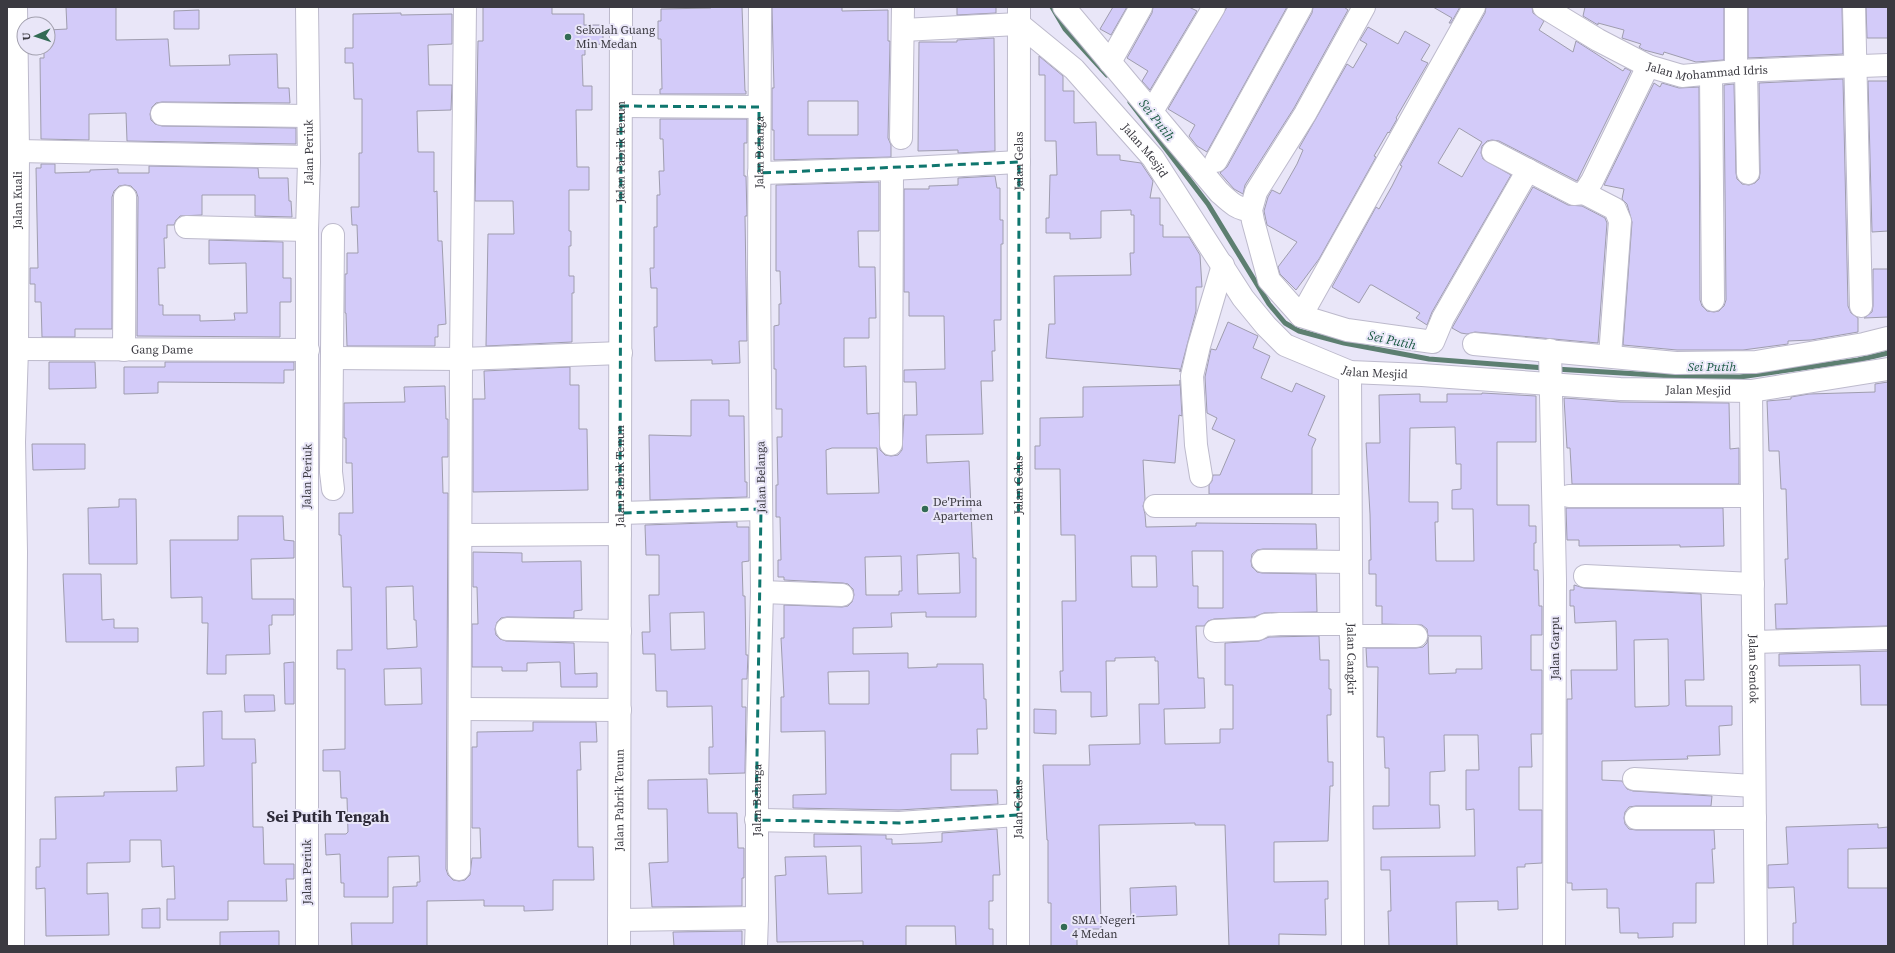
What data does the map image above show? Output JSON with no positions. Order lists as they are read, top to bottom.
{
  "streets": {
    "street": [
      "Jalan Mohammad Idris",
      "Jalan Mesjid",
      "Jalan Periuk",
      "Jalan Pabrik Tenun",
      "Jalan Belanga",
      "Jalan Gelas",
      "Jalan Kuali",
      "Gang Dame",
      "Jalan Garpu",
      "Jalan Cangkir",
      "Jalan Sendok"
    ]
  },
  "crossings": [
    ["Jalan Mesjid", "Jalan Gelas"],
    ["Jalan Mesjid", "Jalan Garpu"],
    ["Jalan Mesjid", "Jalan Cangkir"],
    ["Jalan Mesjid", "Jalan Sendok"],
    ["Jalan Periuk", "Gang Dame"],
    ["Jalan Kuali", "Gang Dame"]
  ],
  "districts": ["Sei Putih Tengah"],
  "water": ["Sei Putih"],
  "places": ["Sekolah Guang Min Medan", "De'Prima Apartemen", "SMA Negeri 4 Medan"],
  "north": "left"
}
